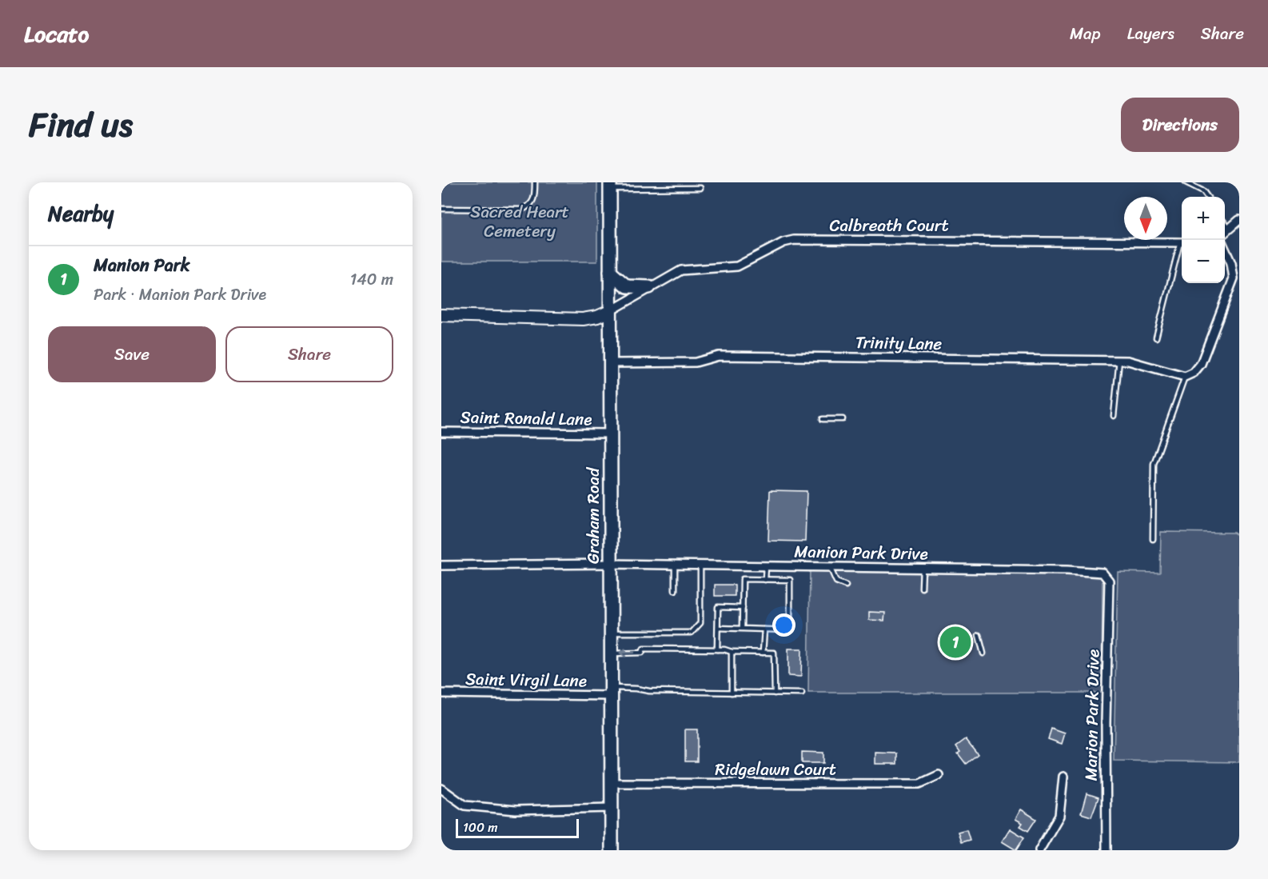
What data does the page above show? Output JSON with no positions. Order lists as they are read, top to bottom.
{
  "streets": {
    "main road": ["Graham Road"],
    "street": [
      "Calbreath Court",
      "Trinity Lane",
      "Saint Ronald Lane",
      "Manion Park Drive",
      "Saint Virgil Lane",
      "Marion Park Drive",
      "Ridgelawn Court"
    ]
  },
  "crossings": [
    ["Calbreath Court", "Graham Road"],
    ["Trinity Lane", "Graham Road"],
    ["Saint Ronald Lane", "Graham Road"],
    ["Graham Road", "Manion Park Drive"],
    ["Graham Road", "Saint Virgil Lane"],
    ["Graham Road", "Ridgelawn Court"],
    ["Manion Park Drive", "Marion Park Drive"]
  ],
  "parks": ["Sacred Heart Cemetery"],
  "scale_bar": "100 m",
  "north": "bottom",
  "page": {
    "header": "Locato",
    "nav": ["Map", "Layers", "Share"],
    "title": "Find us",
    "buttons": [
      "Directions",
      ["Save", "Share"]
    ],
    "heading": "Nearby",
    "map_buttons": ["+", "−"],
    "list": [
      {
        "mark": "1",
        "name": "Manion Park",
        "note": "Park · Manion Park Drive",
        "value": "140 m"
      }
    ],
    "pins": "1",
    "scale": "100 m"
  }
}
